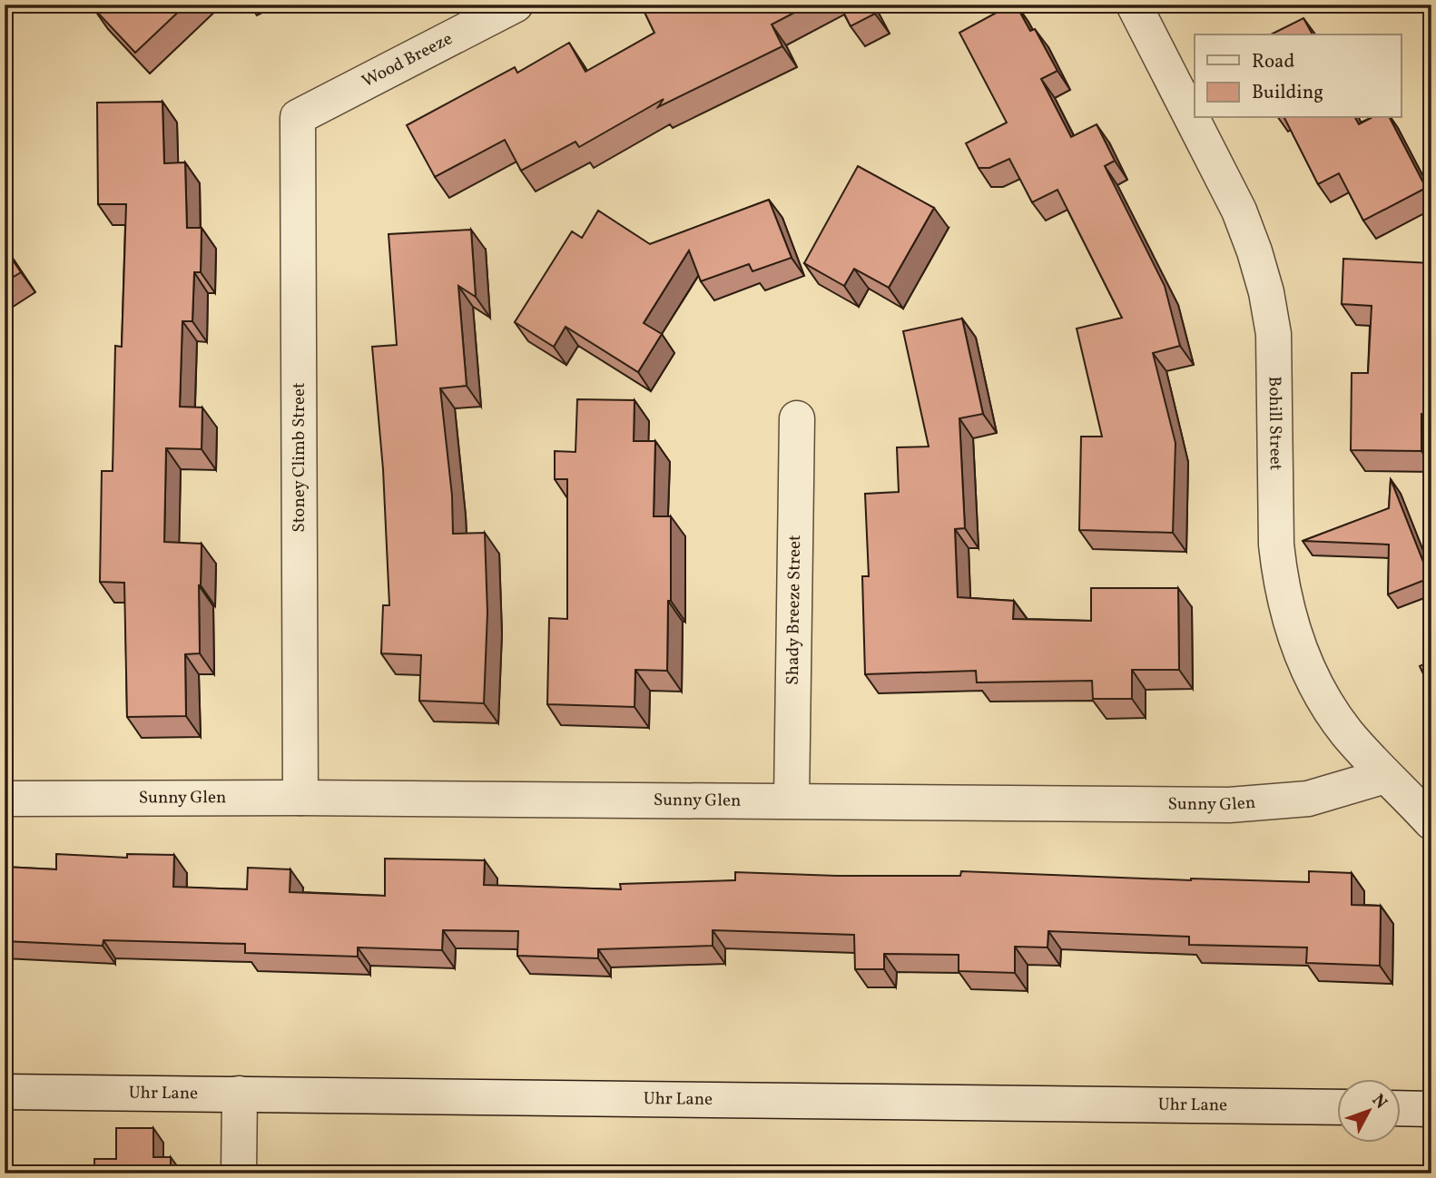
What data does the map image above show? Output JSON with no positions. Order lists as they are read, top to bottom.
{
  "streets": {
    "street": [
      "Wood Breeze",
      "Bohill Street",
      "Stoney Climb Street",
      "Shady Breeze Street",
      "Sunny Glen",
      "Uhr Lane"
    ]
  },
  "crossings": [
    ["Wood Breeze", "Stoney Climb Street"],
    ["Bohill Street", "Sunny Glen"],
    ["Stoney Climb Street", "Sunny Glen"],
    ["Shady Breeze Street", "Sunny Glen"]
  ],
  "legend": ["Road", "Building"],
  "north": "top right"
}
